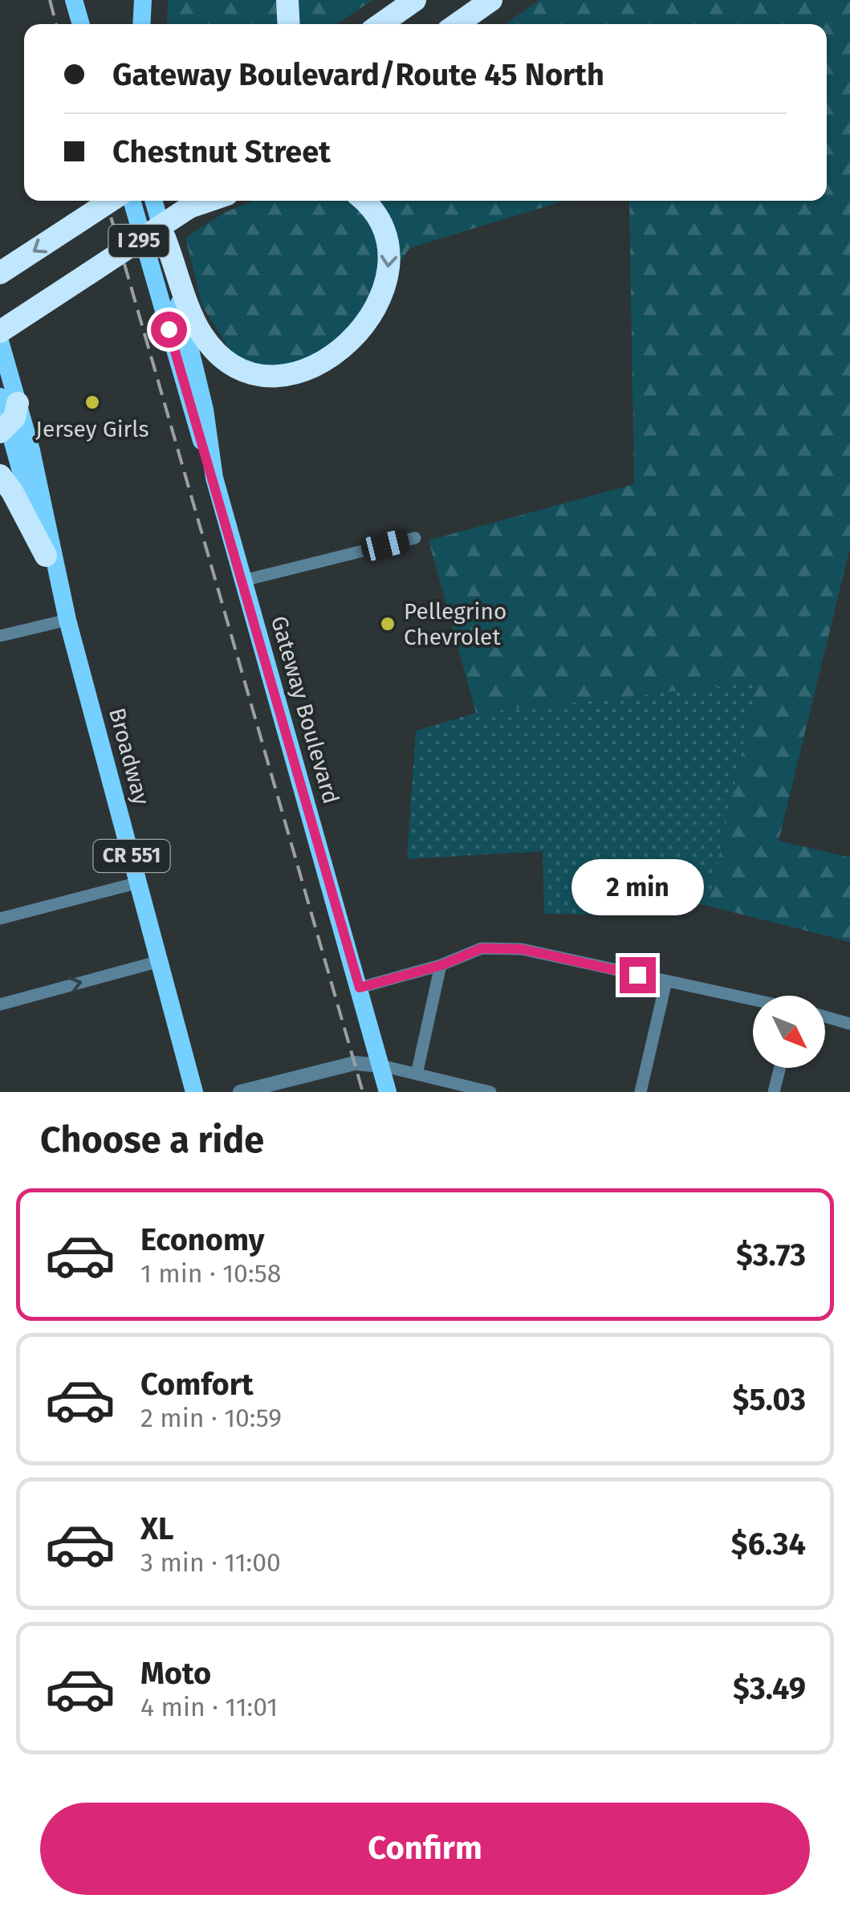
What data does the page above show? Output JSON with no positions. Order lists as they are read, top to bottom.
{
  "streets": {
    "highway": ["I 295"],
    "main road": ["Gateway Boulevard", "Broadway", "CR 551"]
  },
  "places": ["Jersey Girls", "Pellegrino Chevrolet"],
  "north": "bottom right",
  "page": {
    "banner": ["Gateway Boulevard/Route 45 North", "Chestnut Street"],
    "bubble": "2 min",
    "heading": "Choose a ride",
    "list": [
      {
        "name": "Economy",
        "note": "1 min · 10:58",
        "value": "$3.73"
      },
      {
        "name": "Comfort",
        "note": "2 min · 10:59",
        "value": "$5.03"
      },
      {
        "name": "XL",
        "note": "3 min · 11:00",
        "value": "$6.34"
      },
      {
        "name": "Moto",
        "note": "4 min · 11:01",
        "value": "$3.49"
      }
    ],
    "buttons": "Confirm"
  }
}
